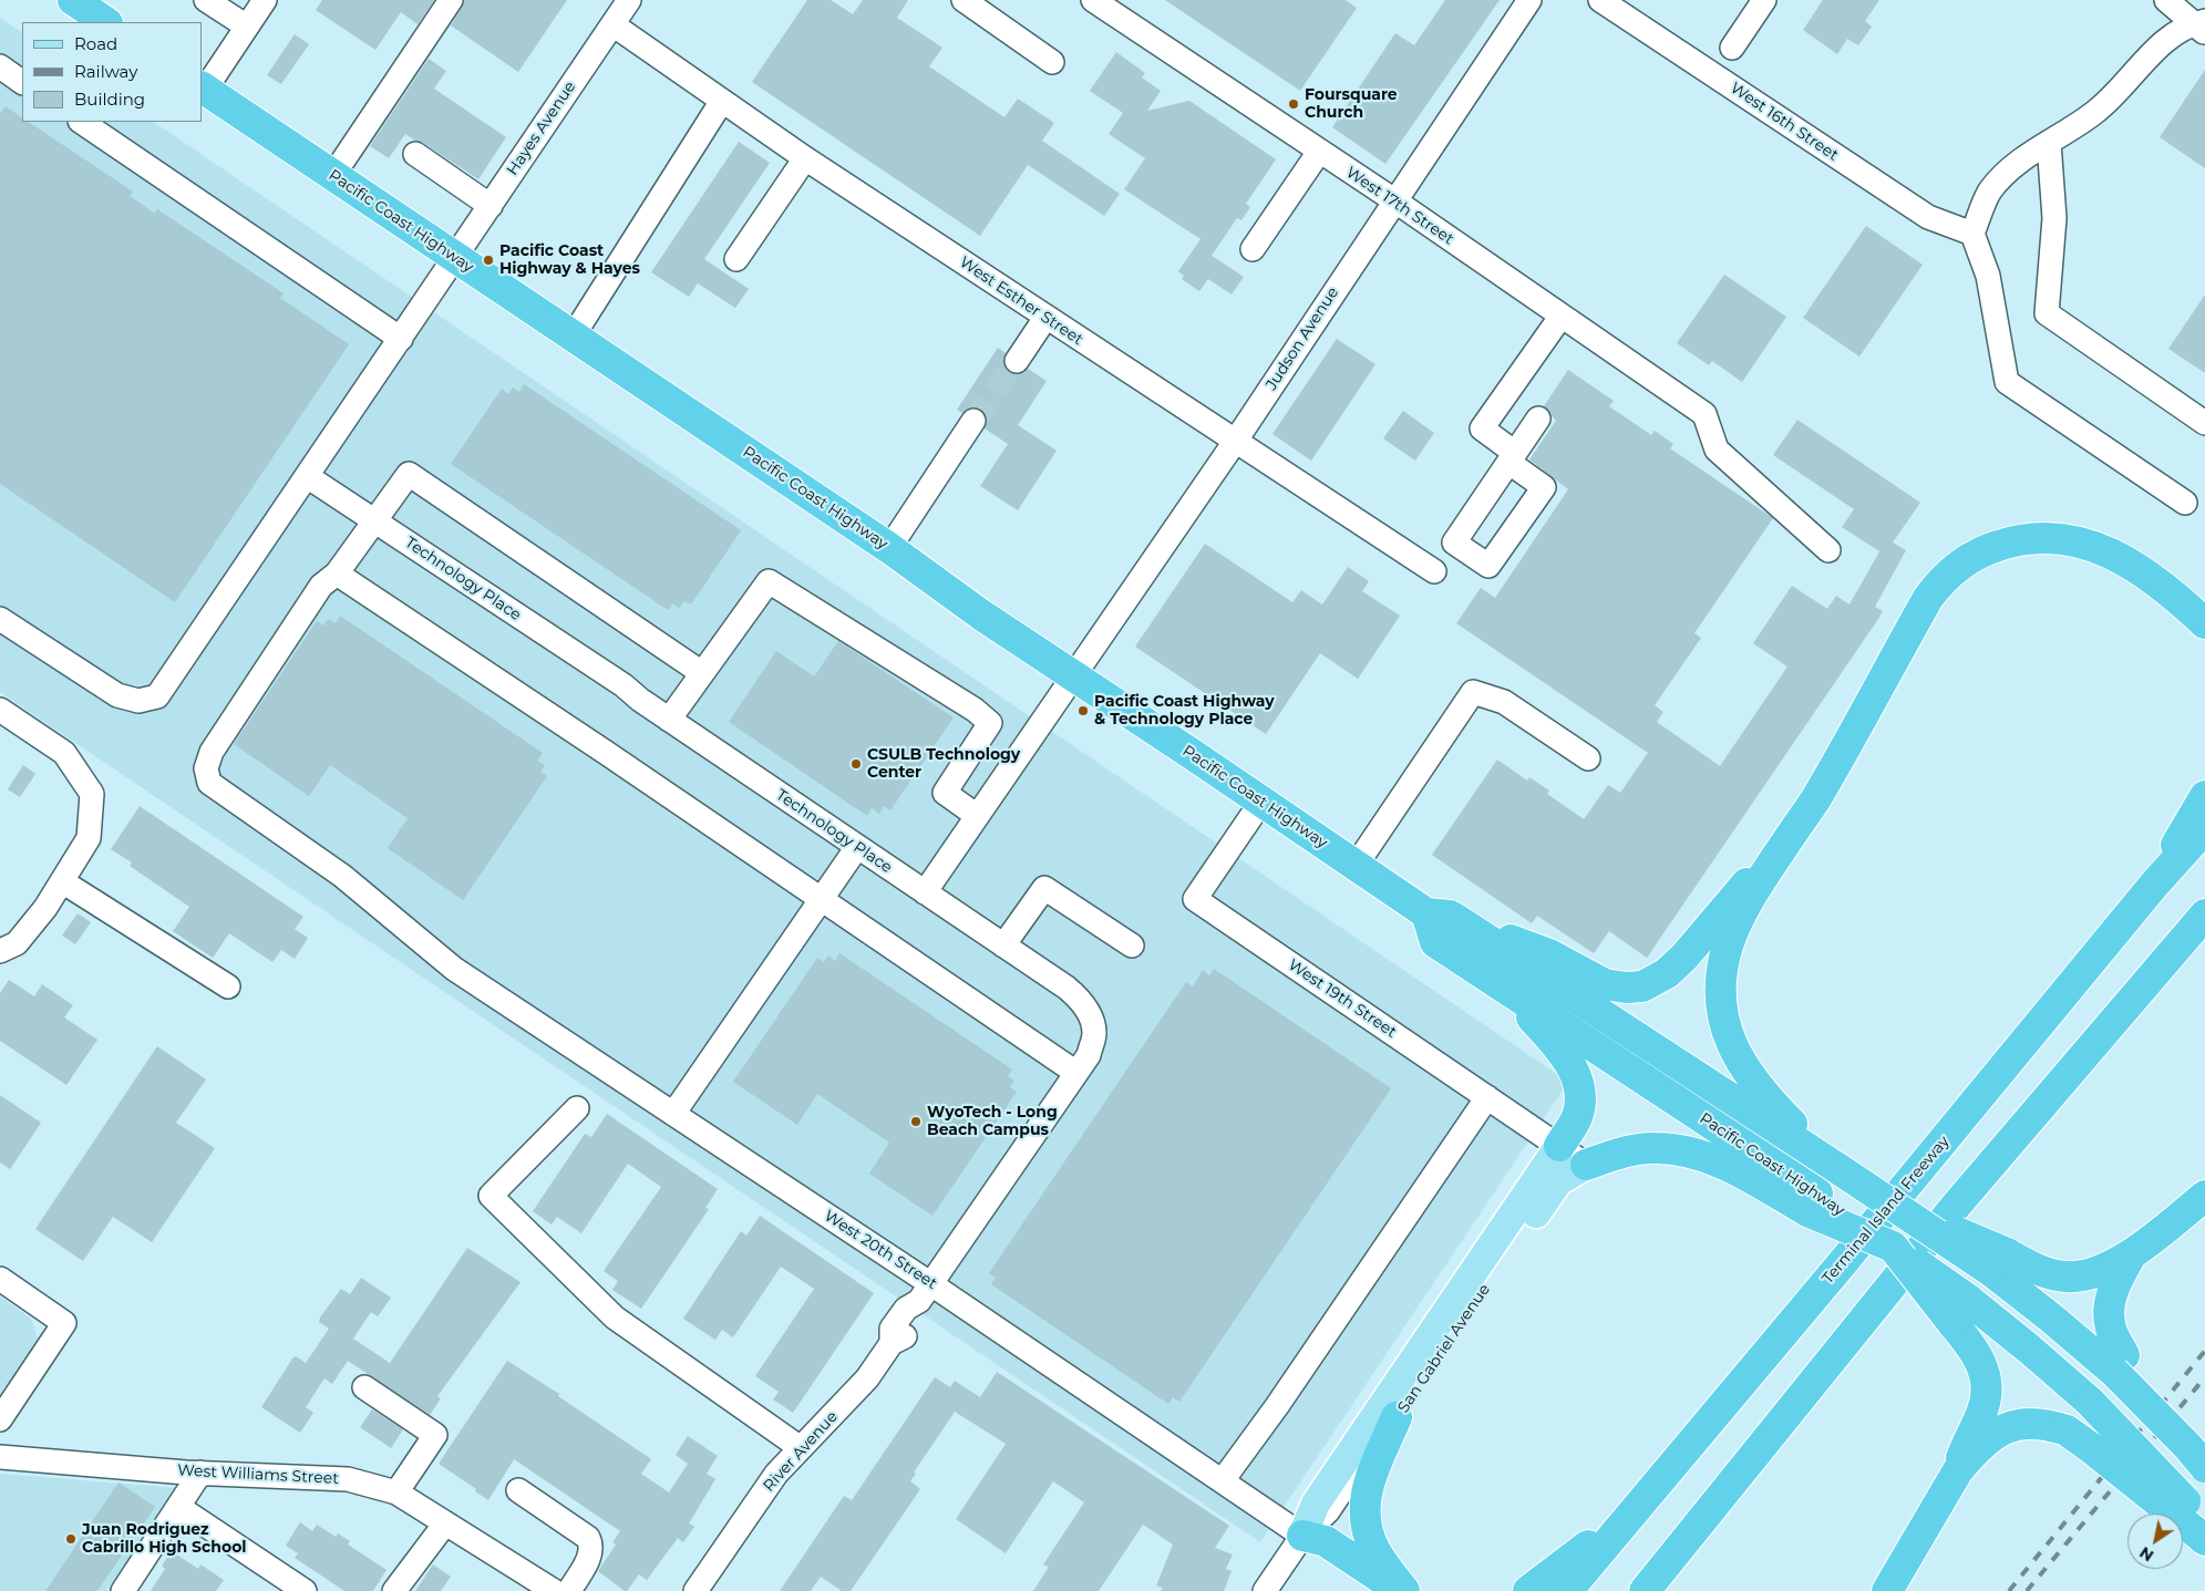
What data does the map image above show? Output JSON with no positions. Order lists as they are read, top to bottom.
{
  "streets": {
    "highway": ["Pacific Coast Highway", "Terminal Island Freeway"],
    "main road": ["San Gabriel Avenue"],
    "street": [
      "West 16th Street",
      "Hayes Avenue",
      "West 17th Street",
      "West Esther Street",
      "Judson Avenue",
      "Technology Place",
      "West 19th Street",
      "West 20th Street",
      "River Avenue",
      "West Williams Street"
    ]
  },
  "crossings": [
    ["Hayes Avenue", "Pacific Coast Highway"],
    ["Hayes Avenue", "West Esther Street"],
    ["Hayes Avenue", "Technology Place"],
    ["West 17th Street", "Judson Avenue"],
    ["Pacific Coast Highway", "Judson Avenue"],
    ["Pacific Coast Highway", "West 19th Street"],
    ["West Esther Street", "Judson Avenue"],
    ["Judson Avenue", "Technology Place"],
    ["Technology Place", "West 20th Street"],
    ["Technology Place", "River Avenue"],
    ["West 19th Street", "San Gabriel Avenue"],
    ["West 20th Street", "San Gabriel Avenue"],
    ["West 20th Street", "River Avenue"]
  ],
  "places": [
    "Foursquare Church",
    "Pacific Coast Highway & Hayes",
    "Pacific Coast Highway & Technology Place",
    "CSULB Technology Center",
    "WyoTech - Long Beach Campus",
    "Juan Rodriguez Cabrillo High School"
  ],
  "legend": ["Road", "Railway", "Building"],
  "north": "bottom left"
}
